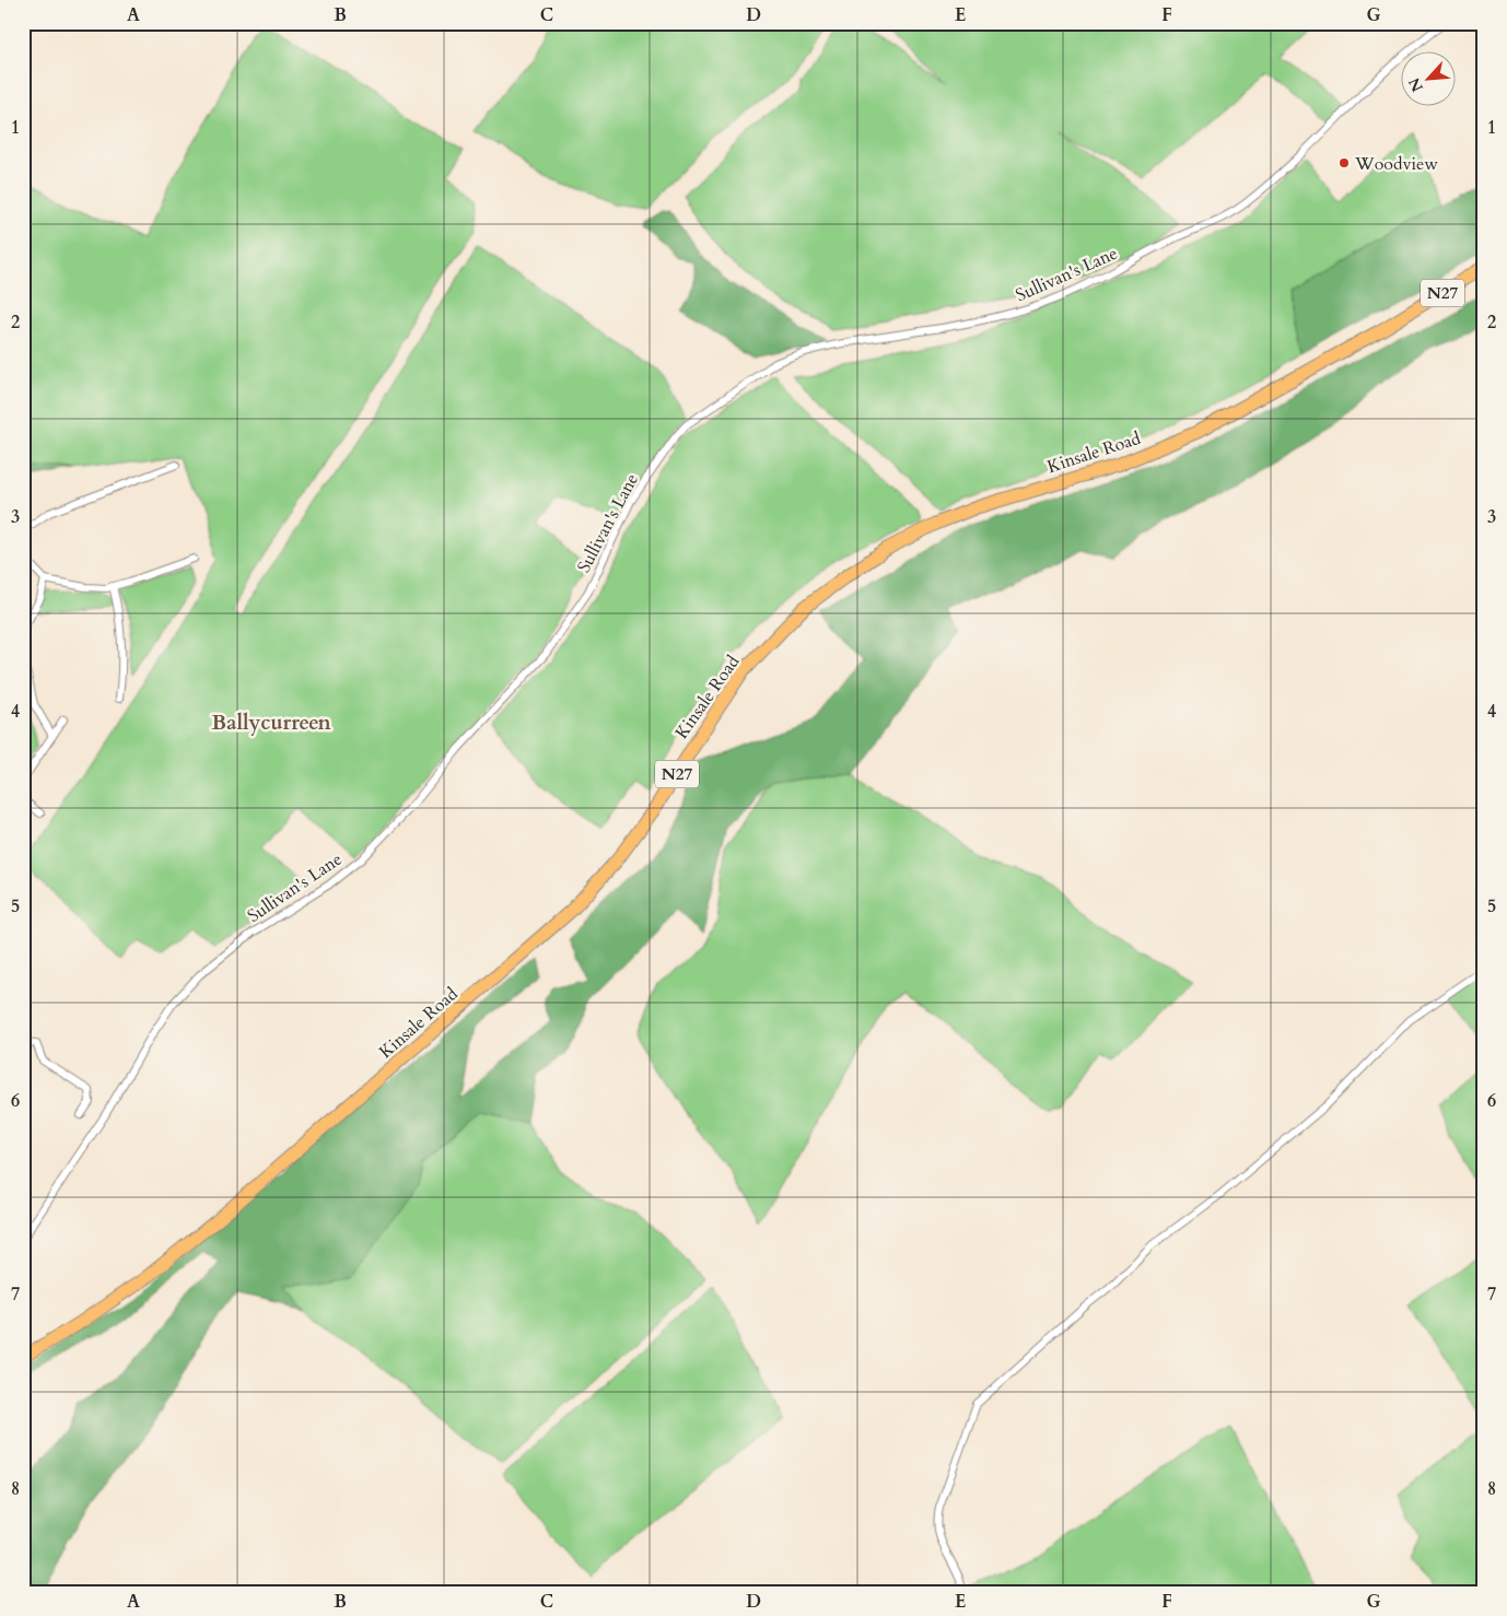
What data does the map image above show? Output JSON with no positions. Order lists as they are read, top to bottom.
{
  "streets": {
    "highway": ["N27", "Kinsale Road"],
    "street": ["Sullivan's Lane"]
  },
  "districts": ["Ballycurreen"],
  "places": ["Woodview"],
  "north": "bottom left",
  "grid": {
    "columns": [
      "A",
      "B",
      "C",
      "D",
      "E",
      "F",
      "G"
    ],
    "rows": [
      "1",
      "2",
      "3",
      "4",
      "5",
      "6",
      "7",
      "8"
    ]
  }
}
